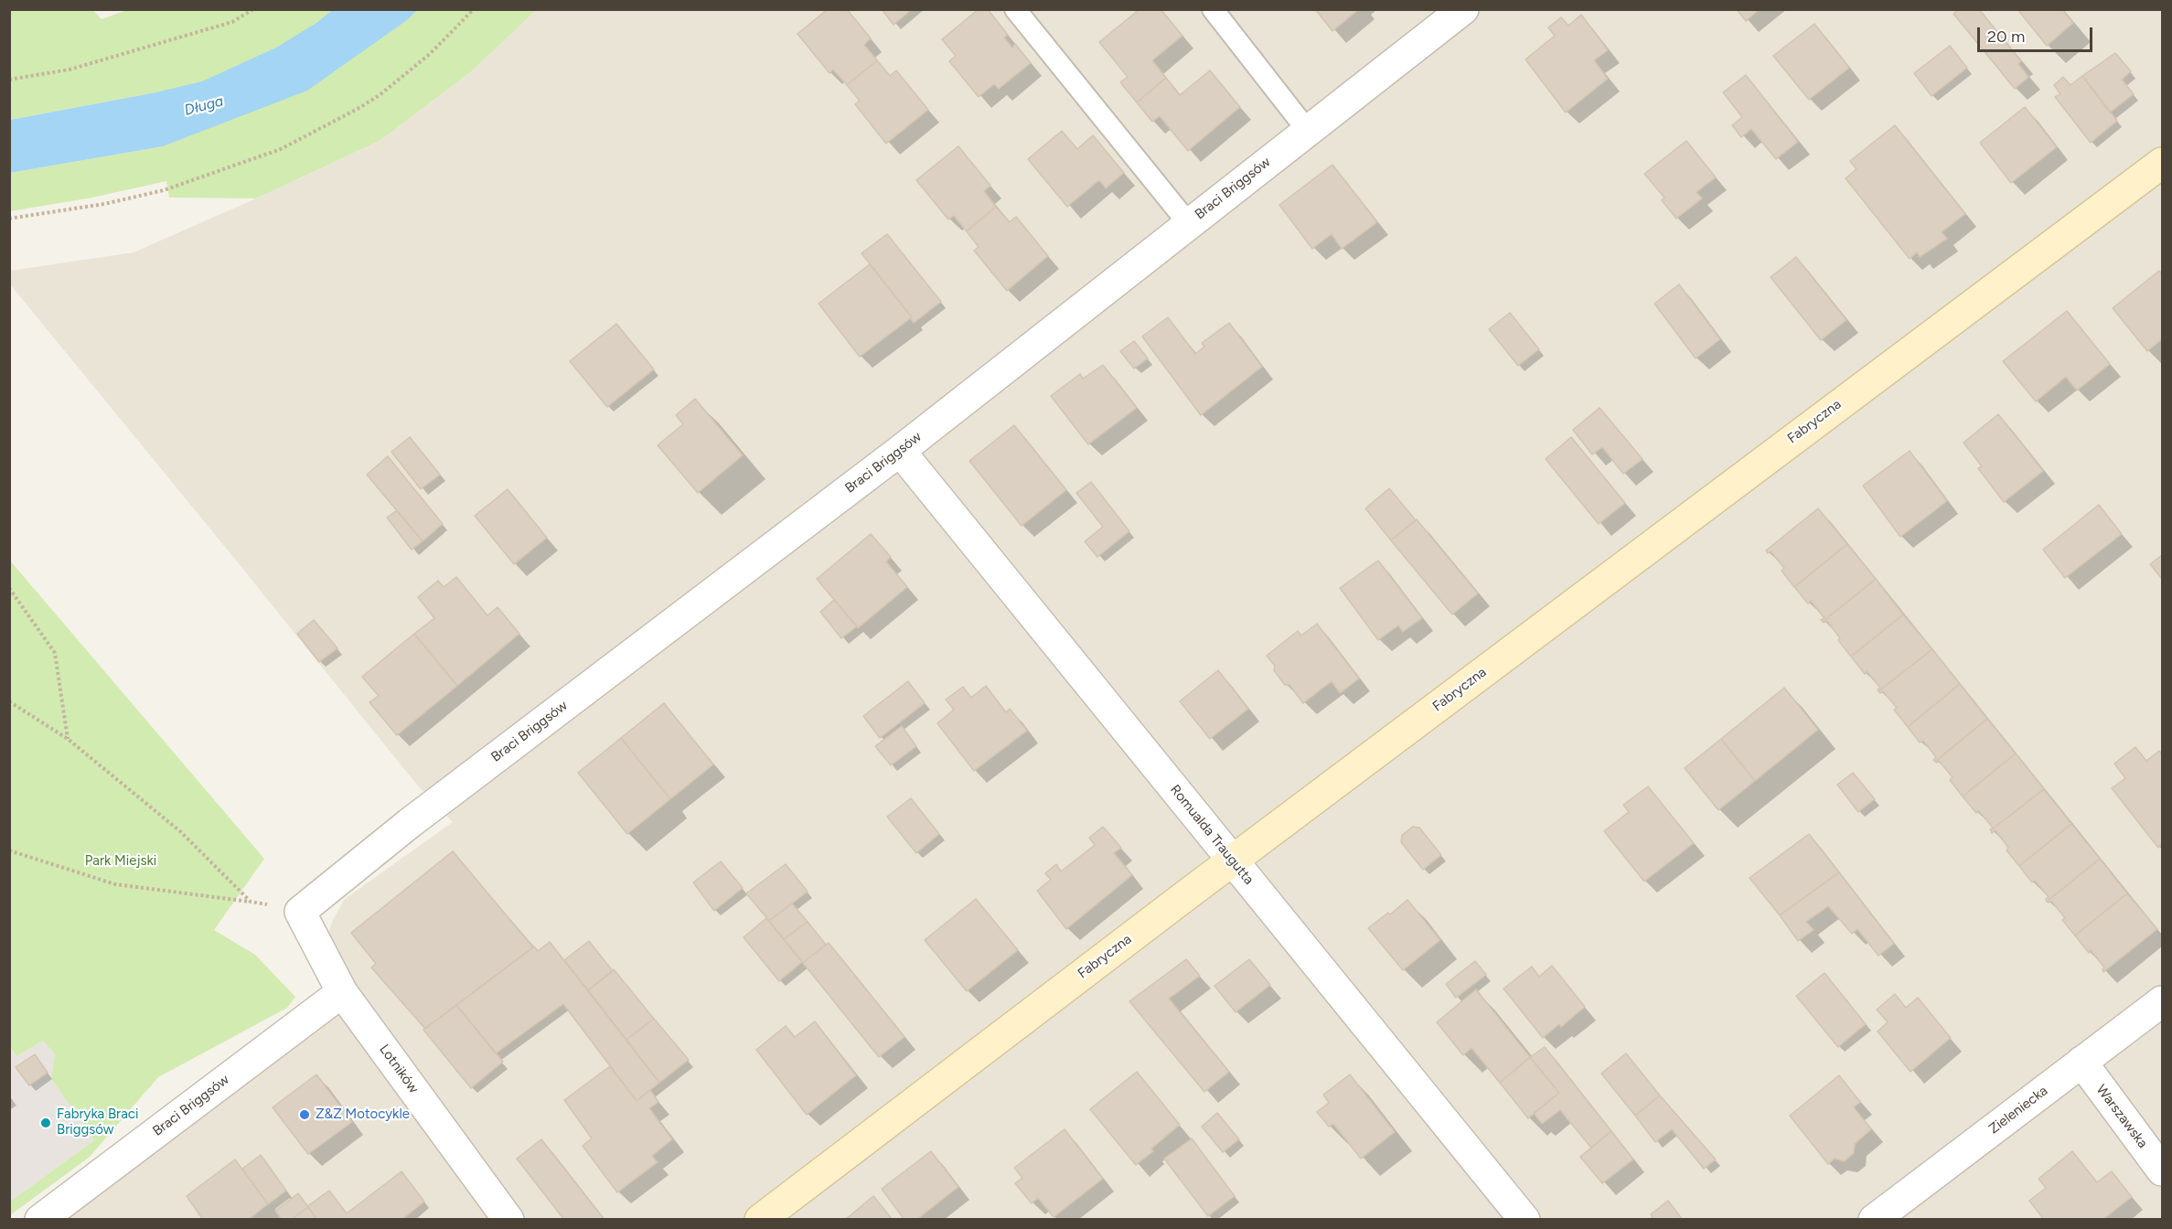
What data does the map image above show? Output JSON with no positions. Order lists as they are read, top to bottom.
{
  "streets": {
    "street": [
      "Braci Briggsów",
      "Fabryczna",
      "Romualda Traugutta",
      "Lotników",
      "Zieleniecka",
      "Warszawska"
    ]
  },
  "crossings": [
    ["Braci Briggsów", "Romualda Traugutta"],
    ["Braci Briggsów", "Lotników"],
    ["Fabryczna", "Romualda Traugutta"],
    ["Zieleniecka", "Warszawska"]
  ],
  "water": ["Długa"],
  "parks": ["Park Miejski"],
  "places": ["Z&Z Motocykle", "Fabryka Braci Briggsów"],
  "scale_bar": "20 m"
}
